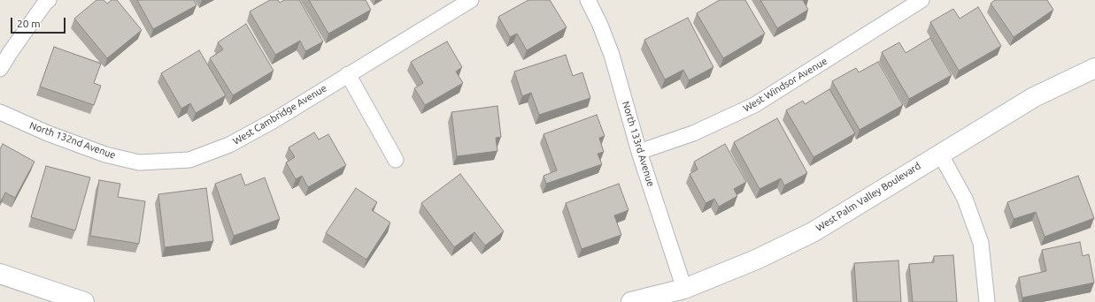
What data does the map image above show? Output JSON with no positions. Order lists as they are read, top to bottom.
{
  "streets": {
    "street": [
      "West Windsor Avenue",
      "West Cambridge Avenue",
      "North 132nd Avenue",
      "North 133rd Avenue",
      "West Palm Valley Boulevard"
    ]
  },
  "crossings": [
    ["West Windsor Avenue", "North 133rd Avenue"],
    ["West Cambridge Avenue", "North 132nd Avenue"],
    ["North 133rd Avenue", "West Palm Valley Boulevard"]
  ],
  "scale_bar": "20 m"
}
